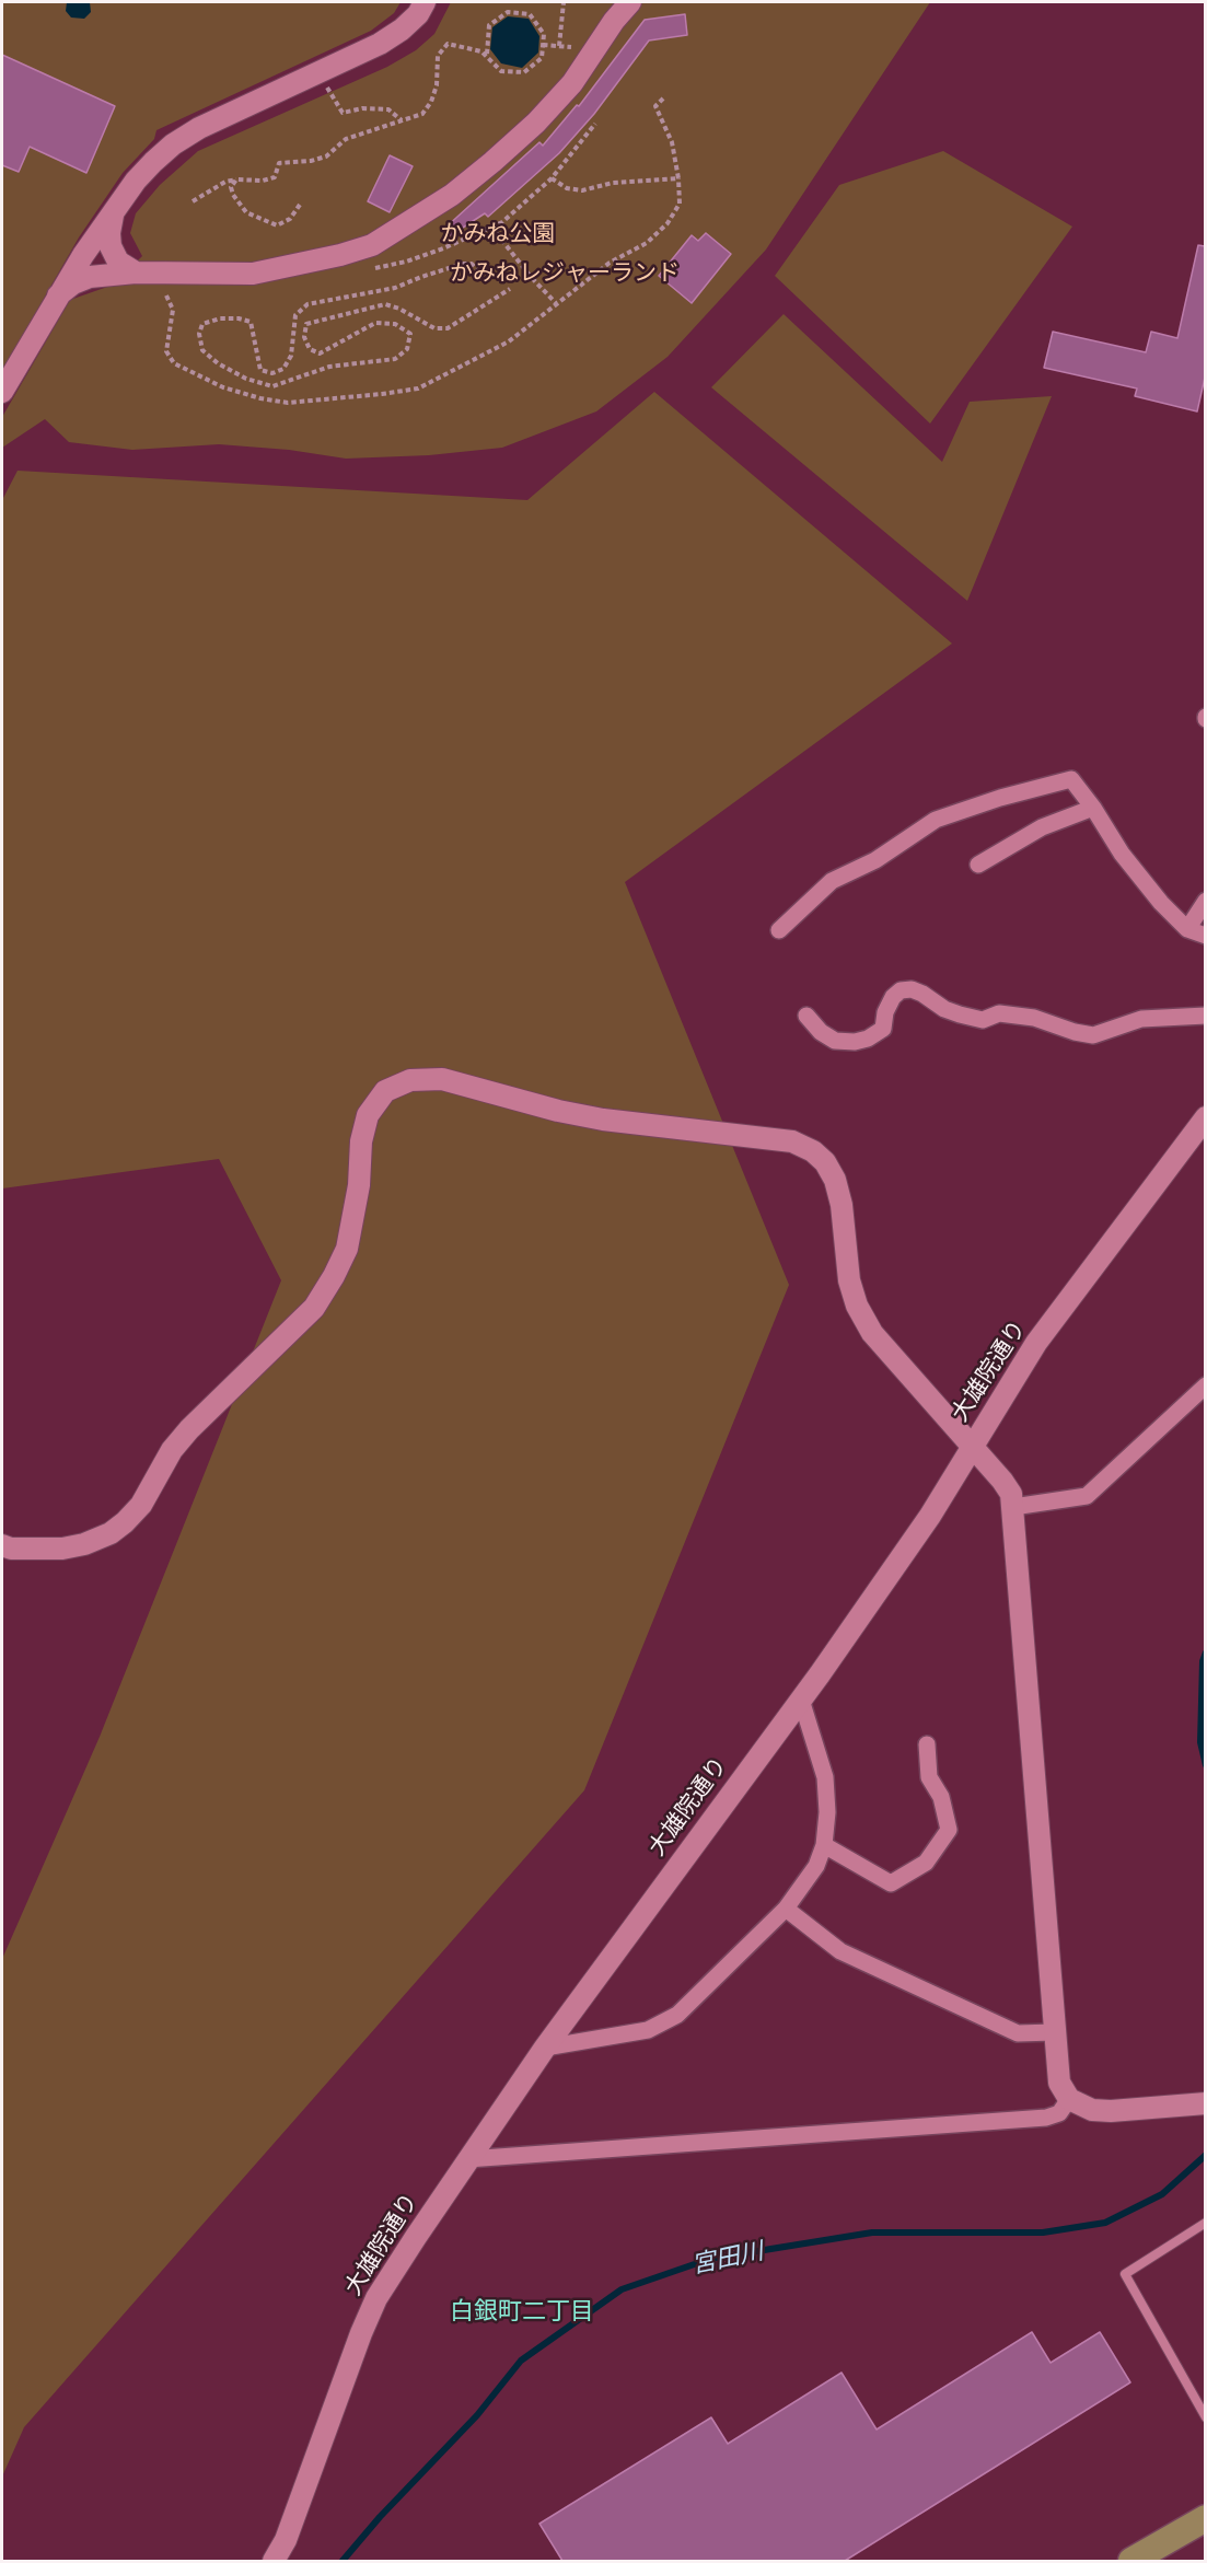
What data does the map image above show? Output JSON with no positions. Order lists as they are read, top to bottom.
{
  "streets": {
    "street": ["大雄院通り"]
  },
  "districts": ["白銀町二丁目"],
  "water": ["宮田川"],
  "parks": ["かみね公園", "かみねレジャーランド"]
}
